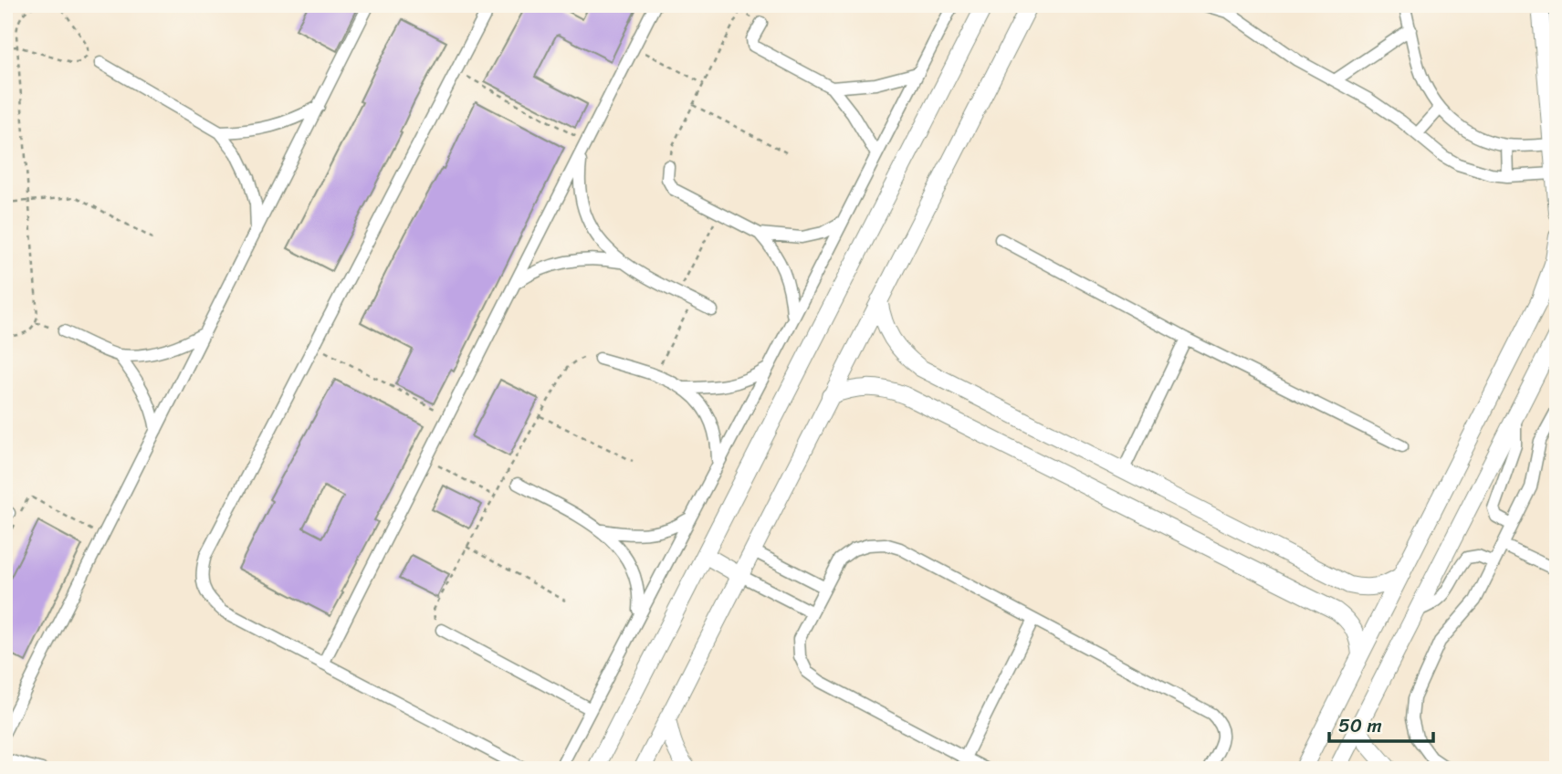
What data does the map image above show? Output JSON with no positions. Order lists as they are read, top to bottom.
{
  "scale_bar": "50 m"
}
